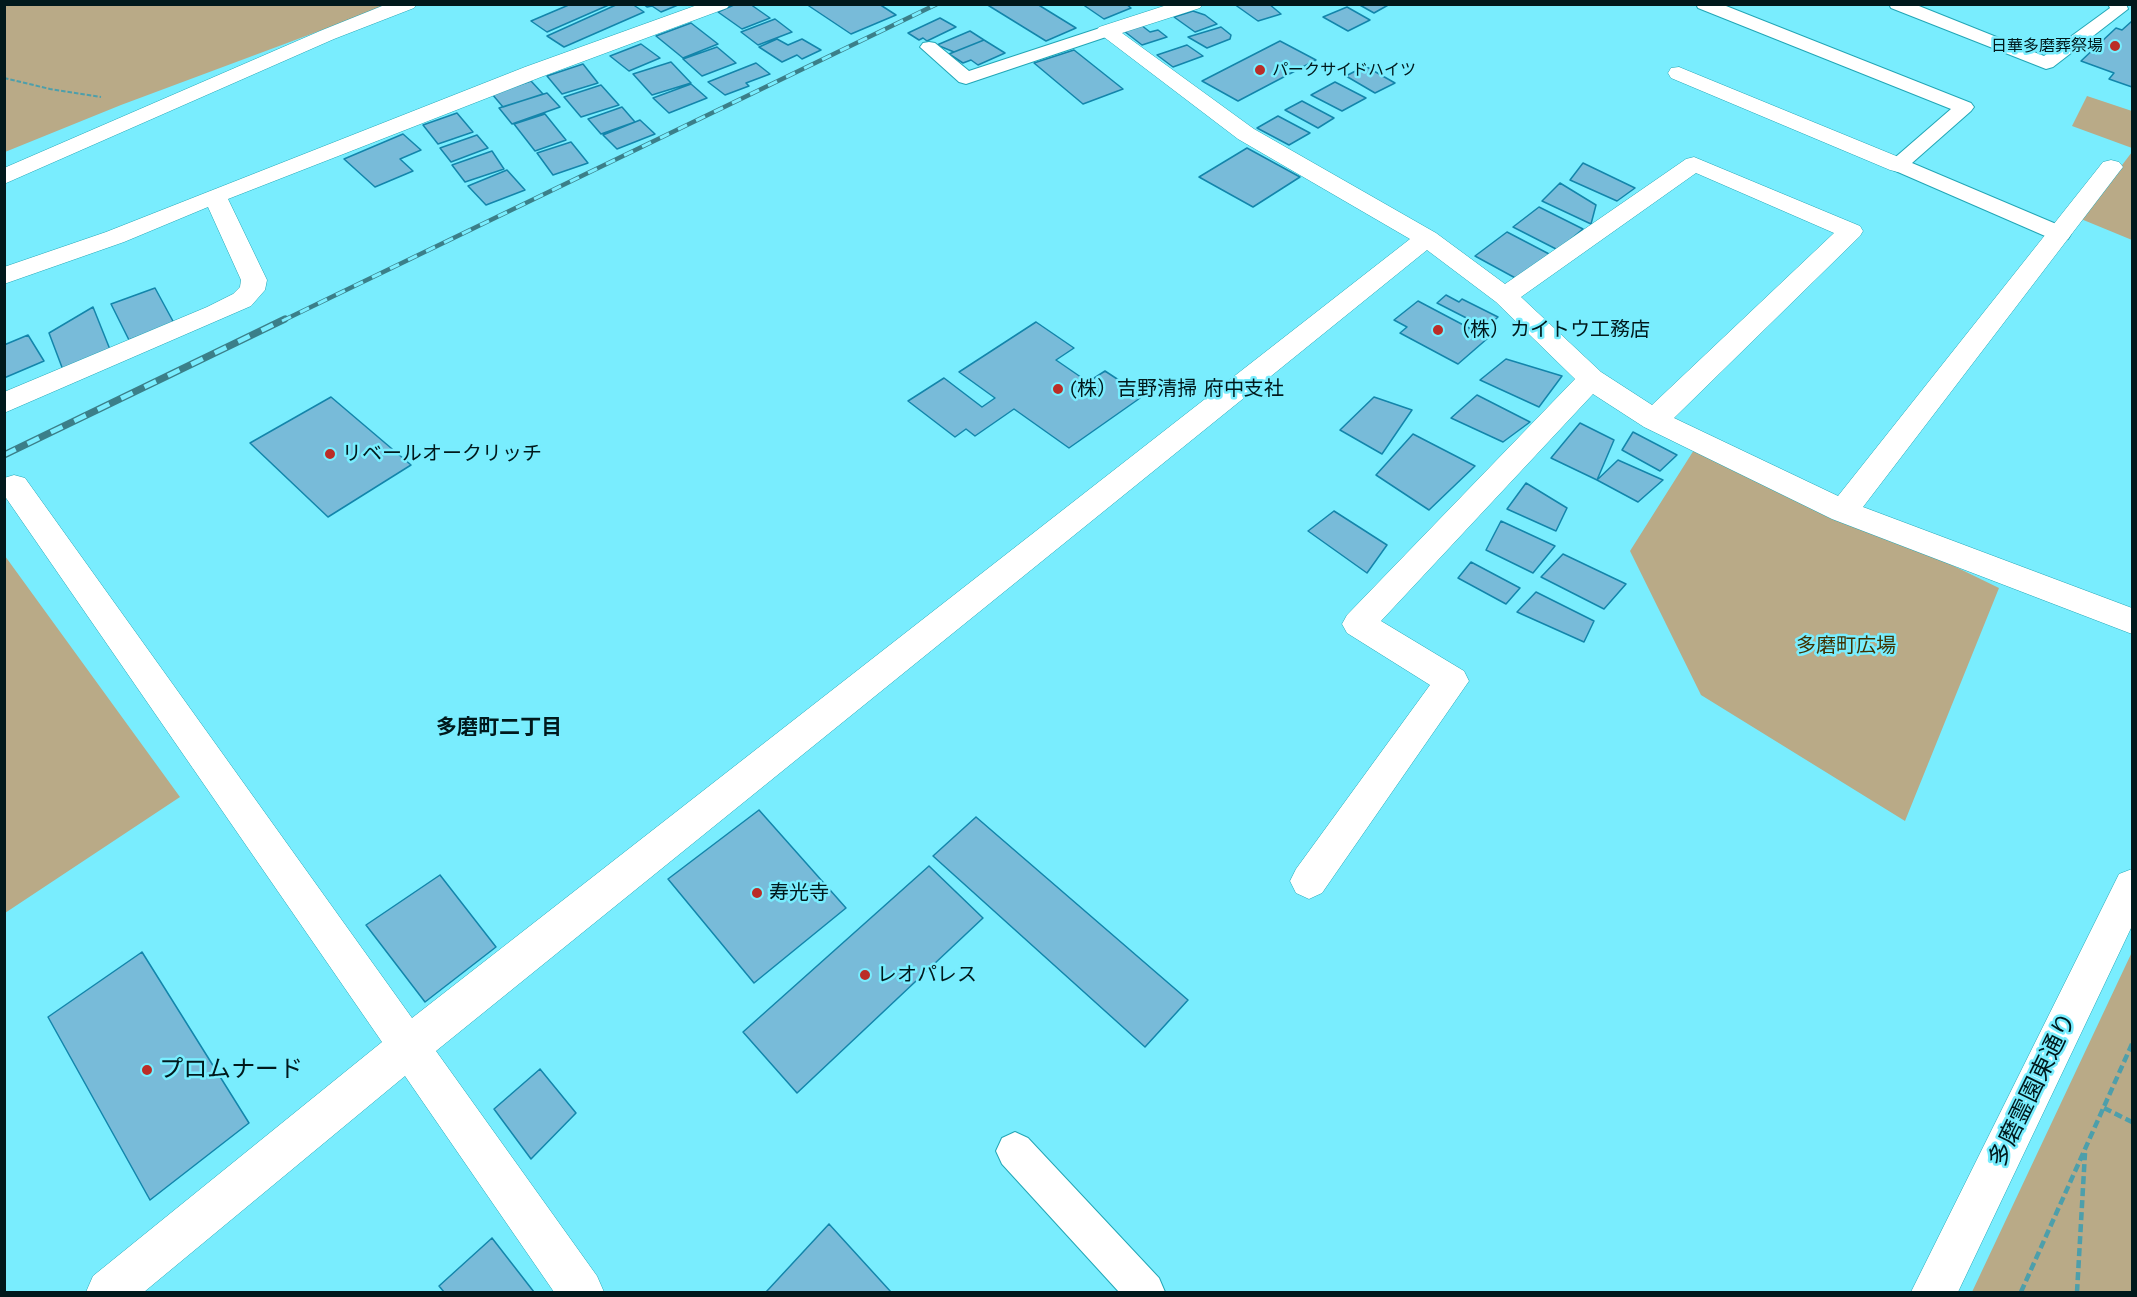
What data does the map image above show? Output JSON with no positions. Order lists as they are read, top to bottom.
{
  "streets": {
    "street": ["多磨霊園東通り"]
  },
  "districts": ["多磨町二丁目"],
  "parks": ["多磨町広場"],
  "places": [
    "日華多磨葬祭場",
    "パークサイドハイツ",
    "（株）カイトウ工務店",
    "(株）吉野清掃 府中支社",
    "リベールオークリッチ",
    "寿光寺",
    "レオパレス",
    "プロムナード"
  ]
}
